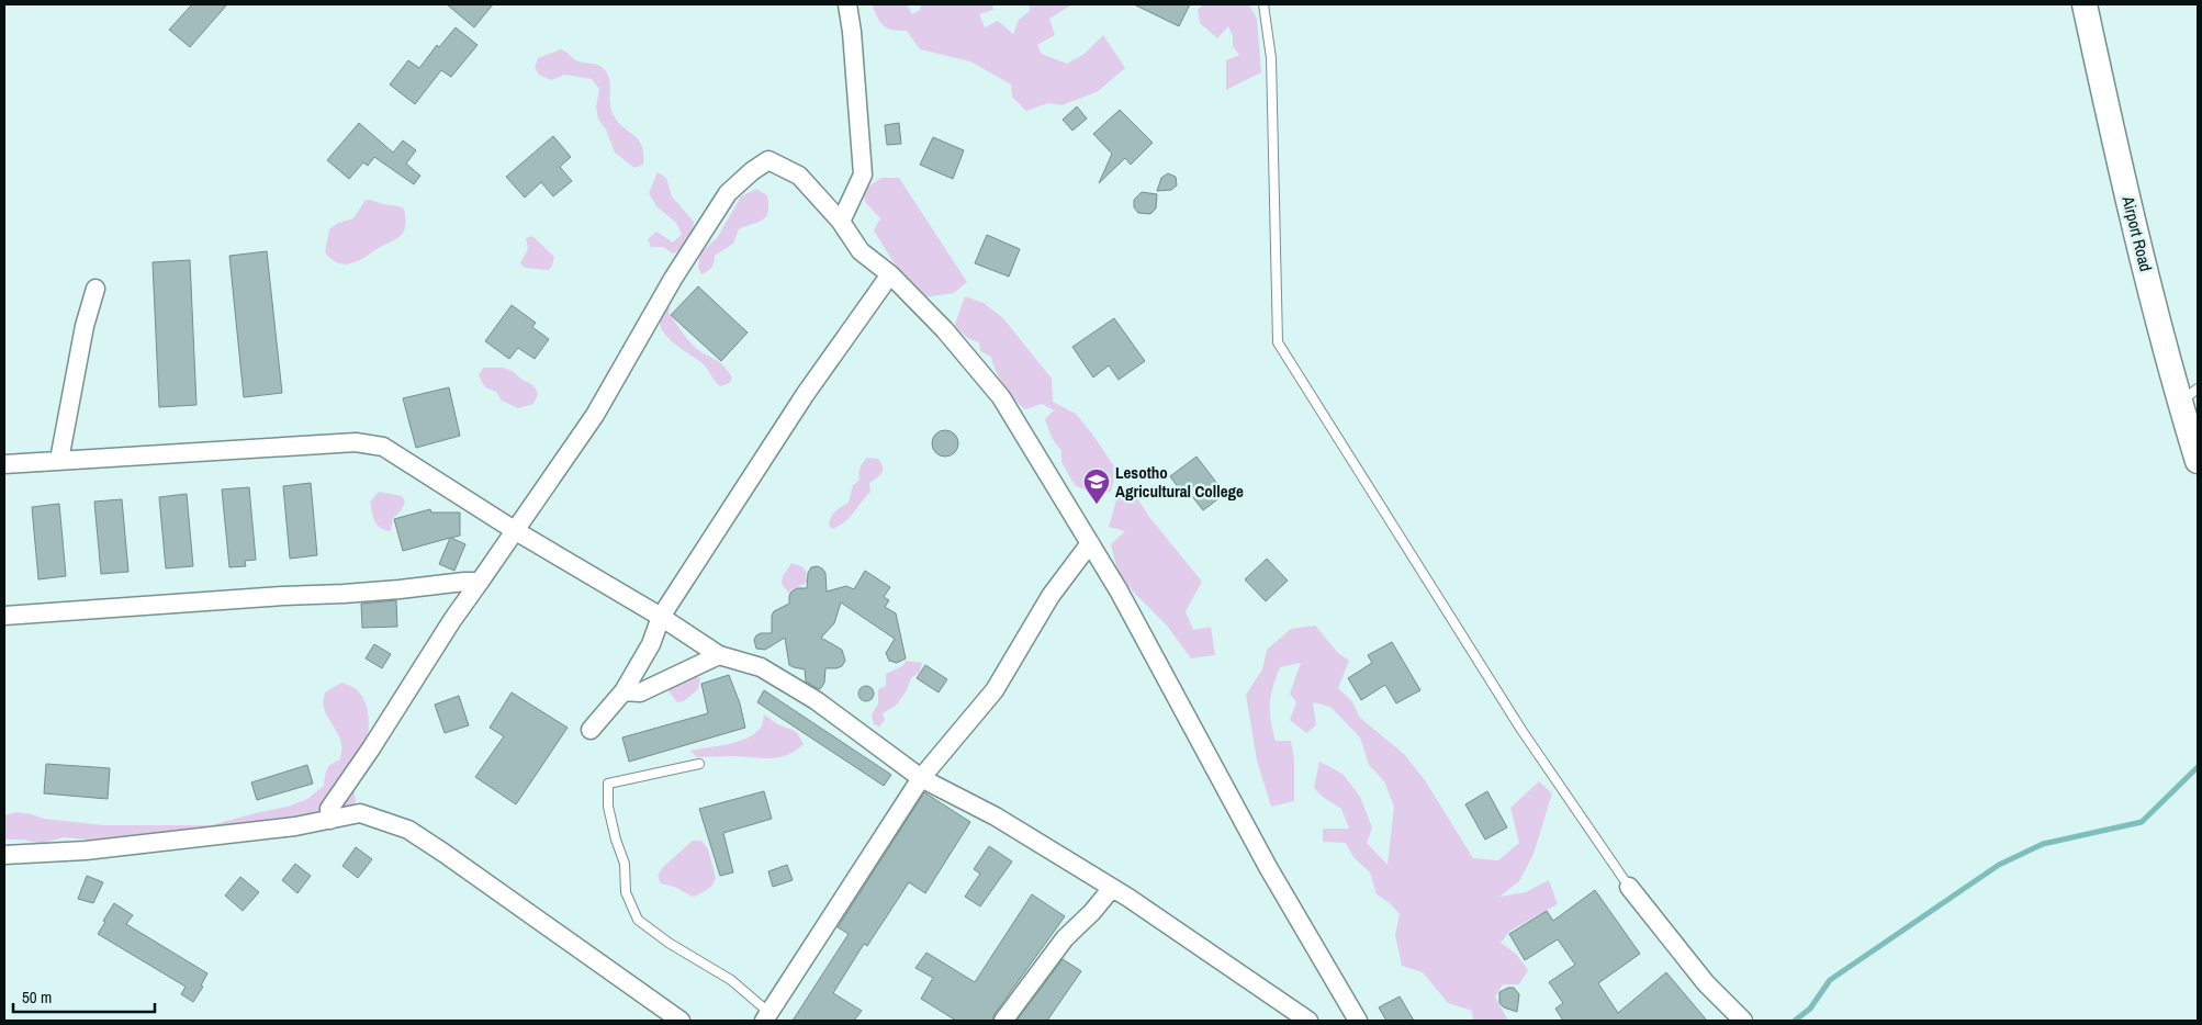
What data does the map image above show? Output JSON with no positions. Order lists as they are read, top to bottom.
{
  "streets": {
    "main road": ["Airport Road"]
  },
  "places": {
    "school or university": ["Lesotho Agricultural College"]
  },
  "scale_bar": "50 m"
}
